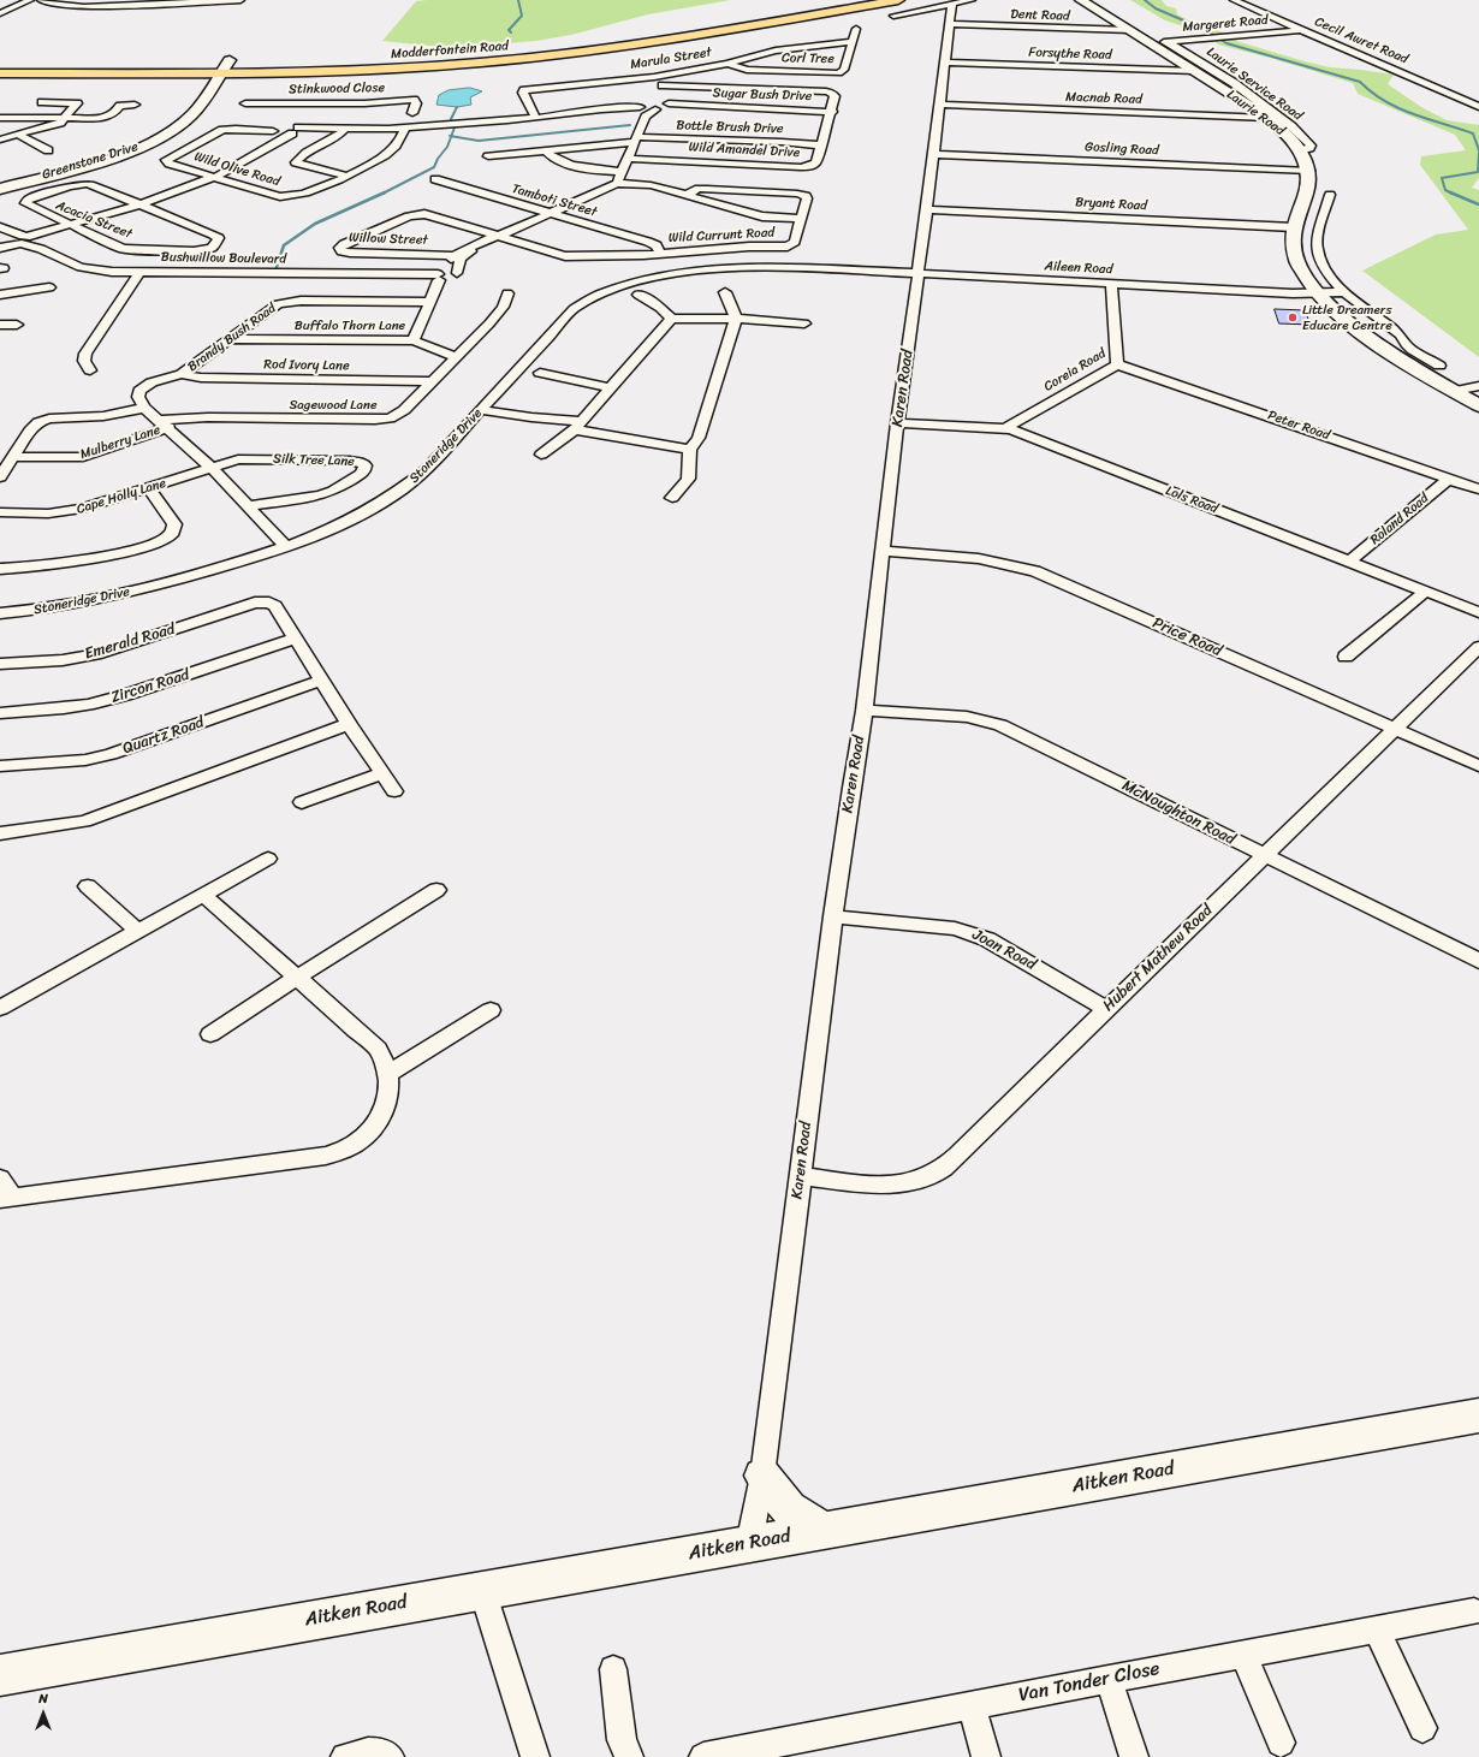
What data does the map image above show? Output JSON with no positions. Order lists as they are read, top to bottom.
{
  "streets": {
    "main road": [
      "Modderfontein Road",
      "Laurie Road",
      "Greenstone Drive",
      "Aitken Road"
    ],
    "street": [
      "Dent Road",
      "Margeret Road",
      "Cecil Awret Road",
      "Forsythe Road",
      "Marula Street",
      "Corl Tree",
      "Laurie Service Road",
      "Stinkwood Close",
      "Sugar Bush Drive",
      "Macnab Road",
      "Bottle Brush Drive",
      "Gosling Road",
      "Wild Amandel Drive",
      "Wild Olive Road",
      "Tamboti Street",
      "Bryant Road",
      "Acacia Street",
      "Wild Currunt Road",
      "Willow Street",
      "Bushwillow Boulevard",
      "Aileen Road",
      "Buffalo Thorn Lane",
      "Brandy Bush Road",
      "Rod Ivory Lane",
      "Coreia Road",
      "Karen Road",
      "Sagewood Lane",
      "Peter Road",
      "Mulberry Lane",
      "Stoneridge Drive",
      "Silk Tree Lane",
      "Cape Holly Lane",
      "Lols Road",
      "Roland Road",
      "Price Road",
      "Emerald Road",
      "Zircon Road",
      "Quartz Road",
      "McNoughton Road",
      "Joan Road",
      "Hubert Mathew Road",
      "Van Tonder Close"
    ]
  },
  "crossings": [
    ["Dent Road", "Laurie Road"],
    ["Dent Road", "Karen Road"],
    ["Margeret Road", "Cecil Awret Road"],
    ["Margeret Road", "Laurie Service Road"],
    ["Margeret Road", "Laurie Road"],
    ["Modderfontein Road", "Greenstone Drive"],
    ["Forsythe Road", "Laurie Road"],
    ["Forsythe Road", "Karen Road"],
    ["Marula Street", "Corl Tree"],
    ["Laurie Service Road", "Laurie Road"],
    ["Stinkwood Close", "Wild Olive Road"],
    ["Sugar Bush Drive", "Wild Amandel Drive"],
    ["Macnab Road", "Laurie Road"],
    ["Macnab Road", "Karen Road"],
    ["Laurie Road", "Gosling Road"],
    ["Bottle Brush Drive", "Wild Amandel Drive"],
    ["Gosling Road", "Karen Road"],
    ["Tamboti Street", "Wild Currunt Road"],
    ["Bryant Road", "Karen Road"],
    ["Wild Currunt Road", "Willow Street"],
    ["Aileen Road", "Coreia Road"],
    ["Aileen Road", "Karen Road"],
    ["Aileen Road", "Stoneridge Drive"],
    ["Buffalo Thorn Lane", "Brandy Bush Road"],
    ["Buffalo Thorn Lane", "Sagewood Lane"],
    ["Brandy Bush Road", "Rod Ivory Lane"],
    ["Rod Ivory Lane", "Sagewood Lane"],
    ["Coreia Road", "Peter Road"],
    ["Coreia Road", "Lols Road"],
    ["Karen Road", "Lols Road"],
    ["Karen Road", "Price Road"],
    ["Karen Road", "McNoughton Road"],
    ["Karen Road", "Joan Road"],
    ["Karen Road", "Hubert Mathew Road"],
    ["Karen Road", "Aitken Road"],
    ["Sagewood Lane", "Mulberry Lane"],
    ["Peter Road", "Roland Road"],
    ["Silk Tree Lane", "Cape Holly Lane"],
    ["Lols Road", "Roland Road"],
    ["Price Road", "Hubert Mathew Road"],
    ["Emerald Road", "Zircon Road"],
    ["McNoughton Road", "Hubert Mathew Road"],
    ["Joan Road", "Hubert Mathew Road"]
  ],
  "places": ["Little Dreamers Educare Centre"],
  "north": "top"
}
